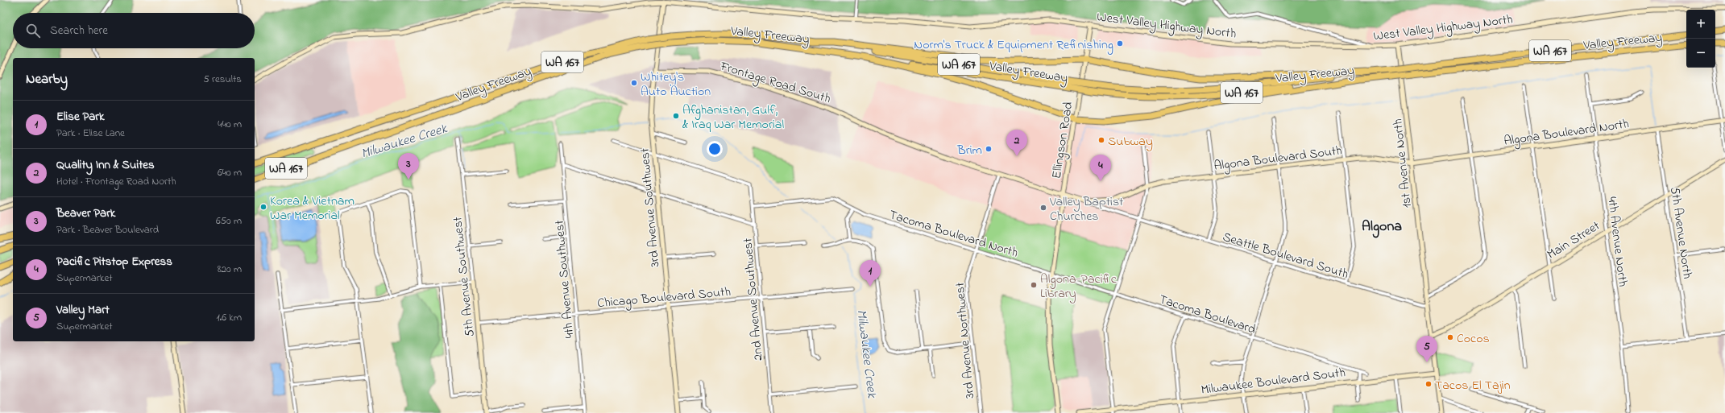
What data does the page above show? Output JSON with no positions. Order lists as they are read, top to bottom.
{
  "streets": {
    "highway": ["Valley Freeway", "WA 167"],
    "street": [
      "West Valley Highway North",
      "Frontage Road South",
      "Algona Boulevard North",
      "Ellingson Road",
      "Algona Boulevard South",
      "1st Avenue North",
      "3rd Avenue Southwest",
      "Tacoma Boulevard North",
      "5th Avenue North",
      "Main Street",
      "4th Avenue North",
      "Seattle Boulevard South",
      "5th Avenue Southwest",
      "4th Avenue Southwest",
      "Chicago Boulevard South",
      "2nd Avenue Southwest",
      "Tacoma Boulevard",
      "3rd Avenue Northwest",
      "Milwaukee Boulevard South"
    ]
  },
  "crossings": [
    ["West Valley Highway North", "Ellingson Road"],
    ["West Valley Highway North", "1st Avenue North"],
    ["West Valley Highway North", "3rd Avenue Southwest"],
    ["Frontage Road South", "Algona Boulevard South"],
    ["Frontage Road South", "3rd Avenue Southwest"],
    ["Frontage Road South", "3rd Avenue Northwest"],
    ["Algona Boulevard North", "Algona Boulevard South"],
    ["Algona Boulevard North", "1st Avenue North"],
    ["Algona Boulevard North", "5th Avenue North"],
    ["Algona Boulevard North", "4th Avenue North"],
    ["Ellingson Road", "Algona Boulevard South"],
    ["Ellingson Road", "Tacoma Boulevard North"],
    ["Ellingson Road", "Tacoma Boulevard"],
    ["Algona Boulevard South", "1st Avenue North"],
    ["Algona Boulevard South", "Seattle Boulevard South"],
    ["Algona Boulevard South", "3rd Avenue Northwest"],
    ["1st Avenue North", "Main Street"],
    ["1st Avenue North", "Seattle Boulevard South"],
    ["1st Avenue North", "Milwaukee Boulevard South"],
    ["3rd Avenue Southwest", "Chicago Boulevard South"],
    ["3rd Avenue Southwest", "2nd Avenue Southwest"],
    ["Tacoma Boulevard North", "2nd Avenue Southwest"],
    ["Tacoma Boulevard North", "Tacoma Boulevard"],
    ["Tacoma Boulevard North", "3rd Avenue Northwest"],
    ["5th Avenue North", "Main Street"],
    ["Main Street", "4th Avenue North"],
    ["5th Avenue Southwest", "Chicago Boulevard South"],
    ["4th Avenue Southwest", "Chicago Boulevard South"],
    ["Chicago Boulevard South", "2nd Avenue Southwest"]
  ],
  "districts": ["Algona"],
  "water": ["Milwaukee Creek"],
  "places": [
    "Norm's Truck & Equipment Refinishing",
    "Whitey's Auto Auction",
    "Afghanistan, Gulf, & Iraq War Memorial",
    "Subway",
    "Brim",
    "Korea & Vietnam War Memorial",
    "Valley Baptist Churches",
    "Algona-Pacific Library",
    "Cocos",
    "Tacos El Tajin"
  ],
  "page": {
    "map_buttons": ["+", "−"],
    "search": "Search here",
    "heading": ["Nearby", "5 results"],
    "list": [
      {
        "mark": "1",
        "name": "Elise Park",
        "note": "Park · Elise Lane",
        "value": "440 m"
      },
      {
        "mark": "2",
        "name": "Quality Inn & Suites",
        "note": "Hotel · Frontage Road North",
        "value": "640 m"
      },
      {
        "mark": "3",
        "name": "Beaver Park",
        "note": "Park · Beaver Boulevard",
        "value": "650 m"
      },
      {
        "mark": "4",
        "name": "Pacific Pitstop Express",
        "note": "Supermarket",
        "value": "820 m"
      },
      {
        "mark": "5",
        "name": "Valley Mart",
        "note": "Supermarket",
        "value": "1.6 km"
      }
    ],
    "pins": [
      "2",
      "3",
      "4",
      "1",
      "5"
    ]
  }
}
